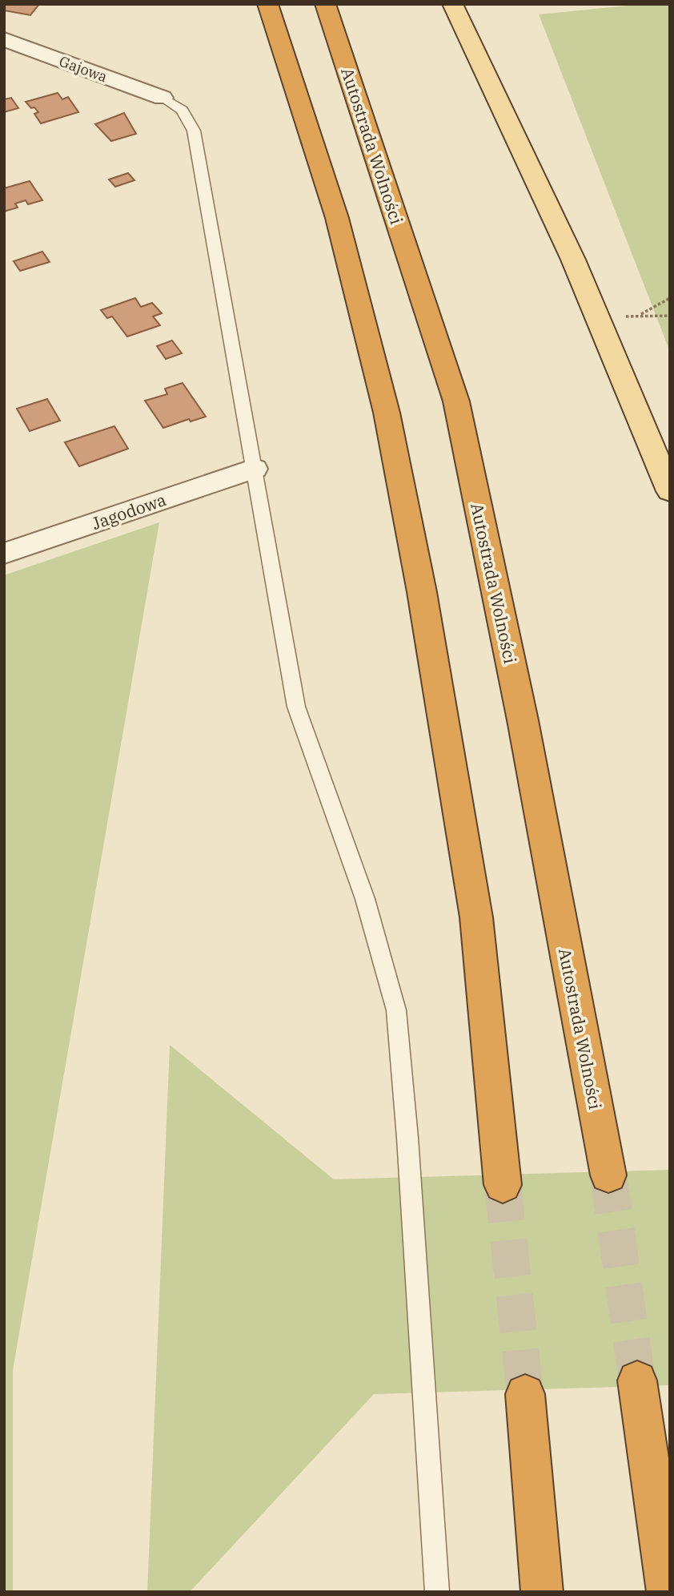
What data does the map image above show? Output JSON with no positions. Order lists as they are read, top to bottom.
{
  "streets": {
    "highway": ["Autostrada Wolności"],
    "street": ["Gajowa", "Jagodowa"]
  }
}
